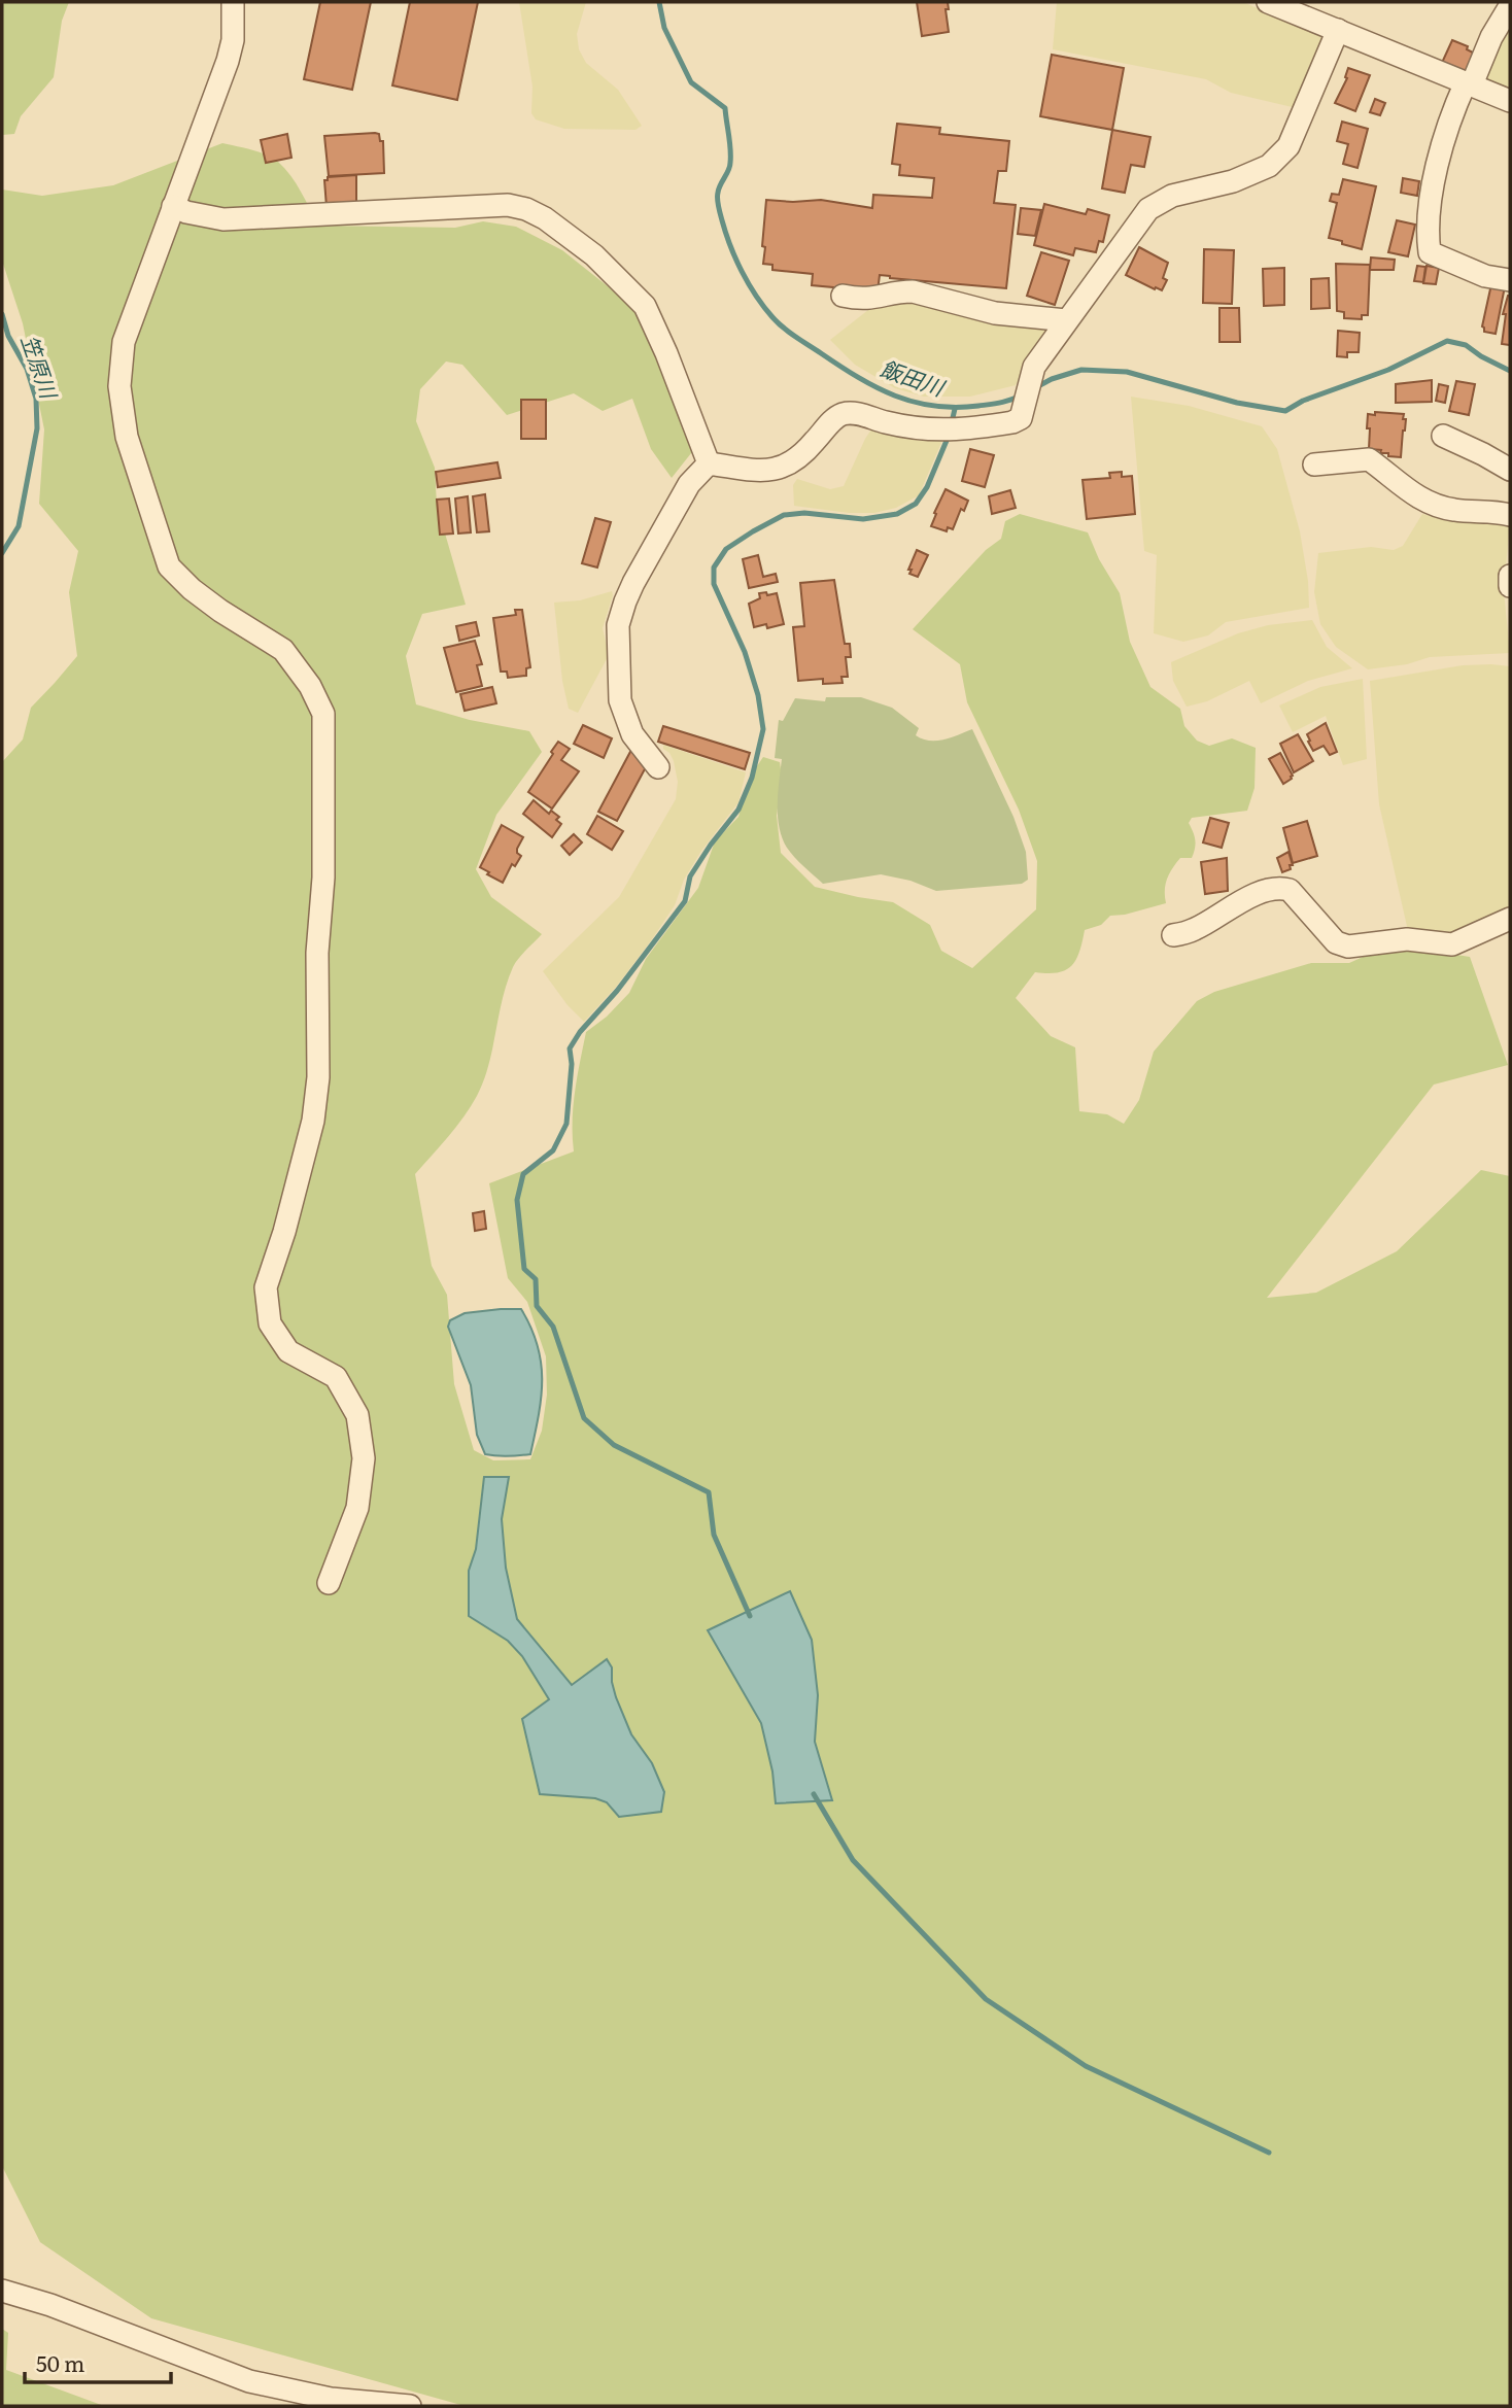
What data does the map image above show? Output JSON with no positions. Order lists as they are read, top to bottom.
{
  "water": ["笠原川", "飯田川"],
  "scale_bar": "50 m"
}
